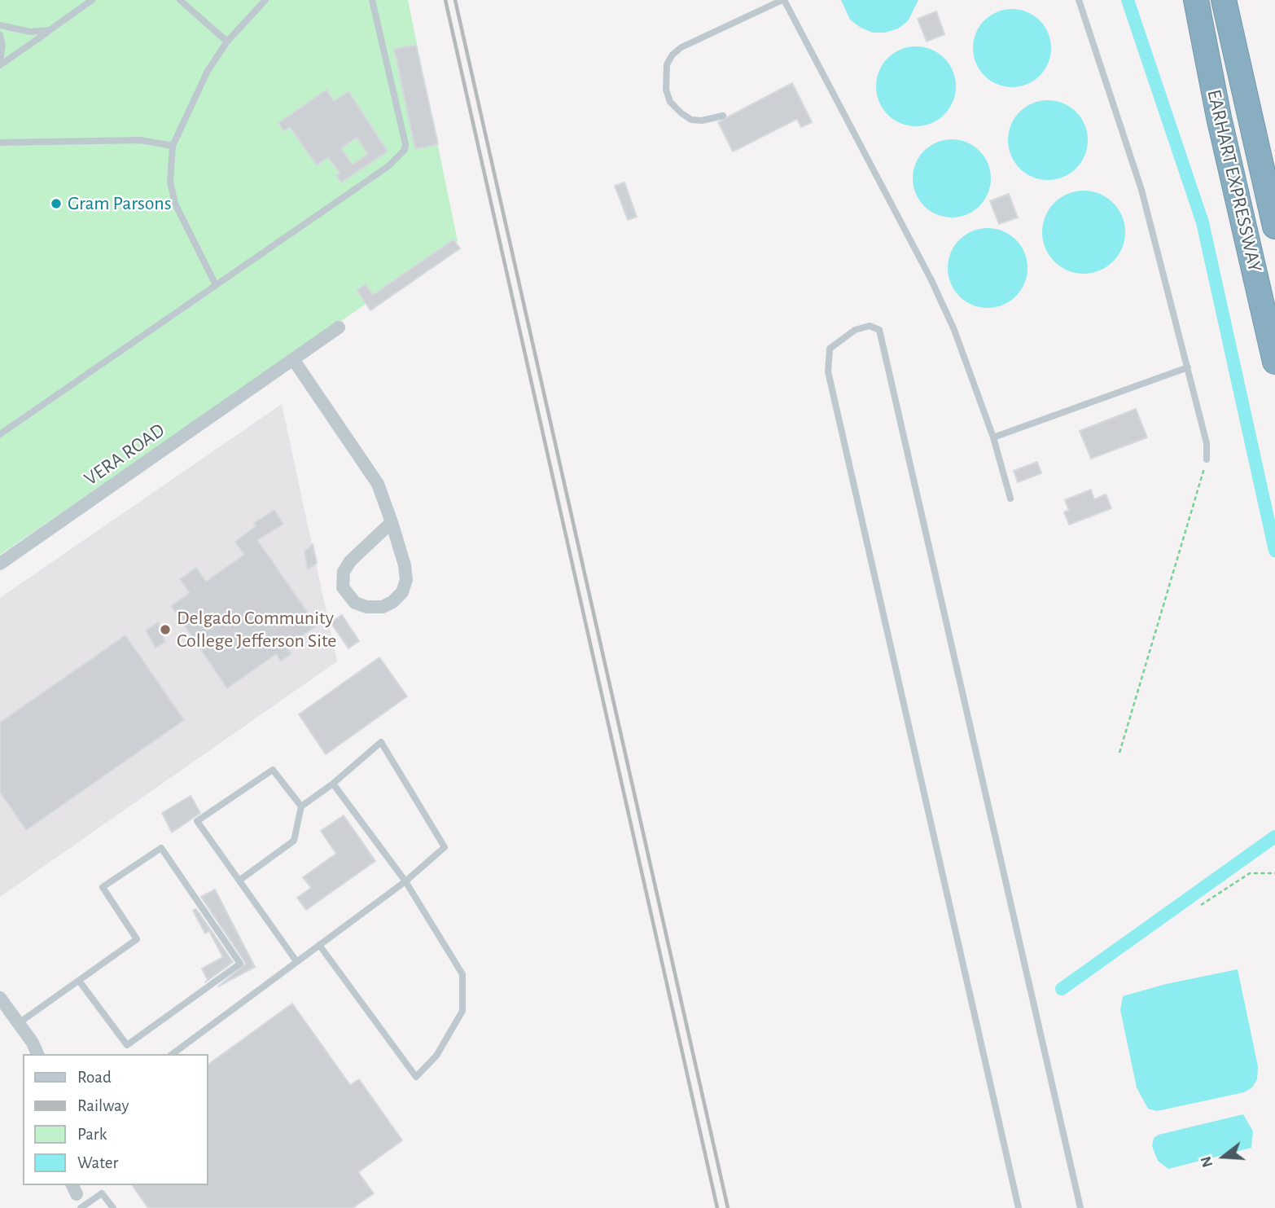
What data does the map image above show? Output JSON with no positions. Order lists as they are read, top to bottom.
{
  "streets": {
    "highway": ["EARHART EXPRESSWAY"],
    "street": ["VERA ROAD"]
  },
  "places": ["Gram Parsons", "Delgado Community College Jefferson Site"],
  "legend": [
    "Road",
    "Railway",
    "Park",
    "Water"
  ],
  "north": "left"
}
